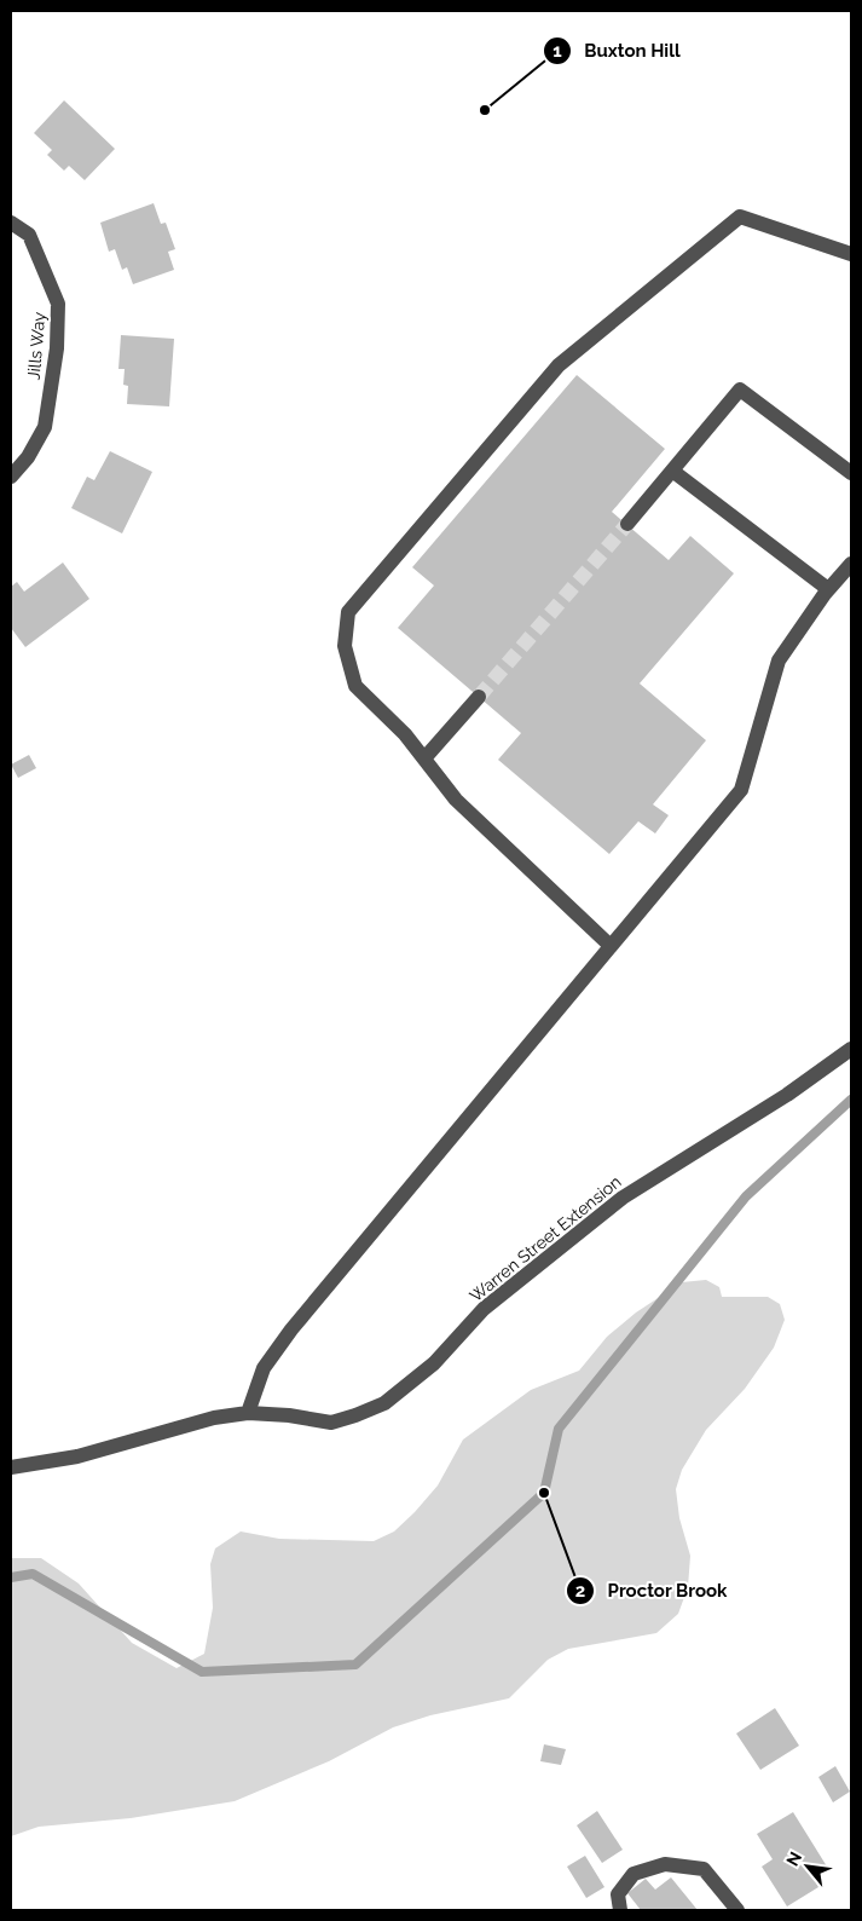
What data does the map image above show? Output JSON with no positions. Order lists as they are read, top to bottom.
{
  "streets": {
    "street": ["Jills Way", "Warren Street Extension"]
  },
  "places": ["Buxton Hill", "Proctor Brook"],
  "north": "top left"
}
